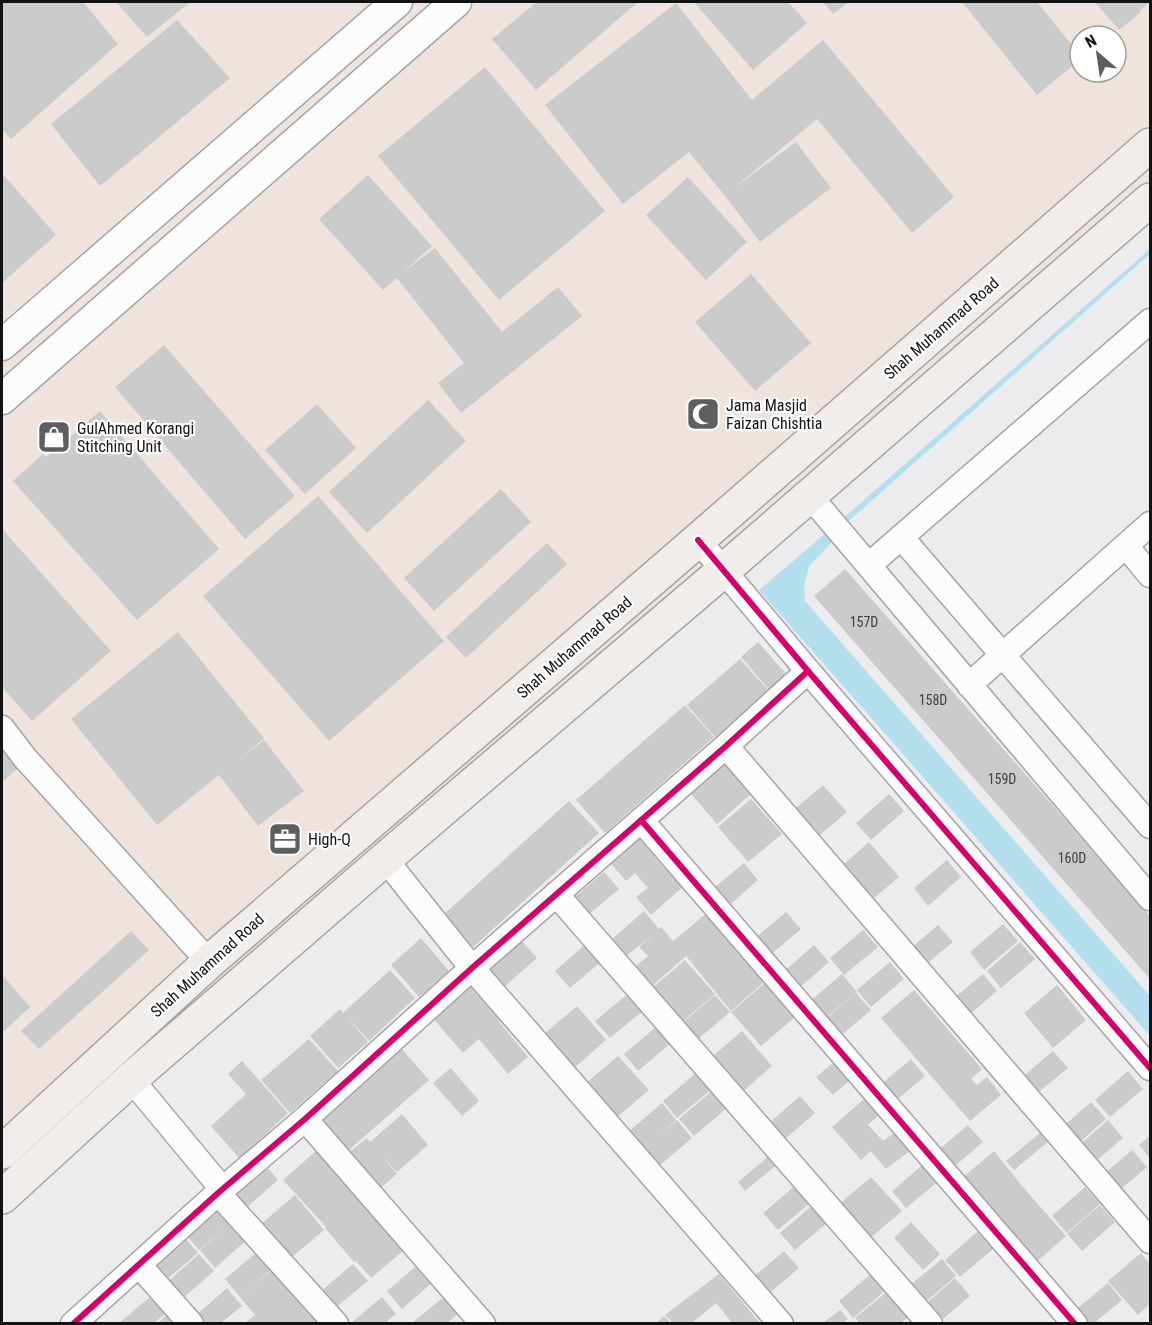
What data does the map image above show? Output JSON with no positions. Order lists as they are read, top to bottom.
{
  "streets": {
    "main road": ["Shah Muhammad Road"]
  },
  "places": {
    "mosque": ["Jama Masjid Faizan Chishtia"],
    "shop": ["GulAhmed Korangi Stitching Unit"],
    "office": ["High-Q"]
  },
  "house_numbers": [
    "157D",
    "158D",
    "159D",
    "160D"
  ],
  "north": "top left"
}
